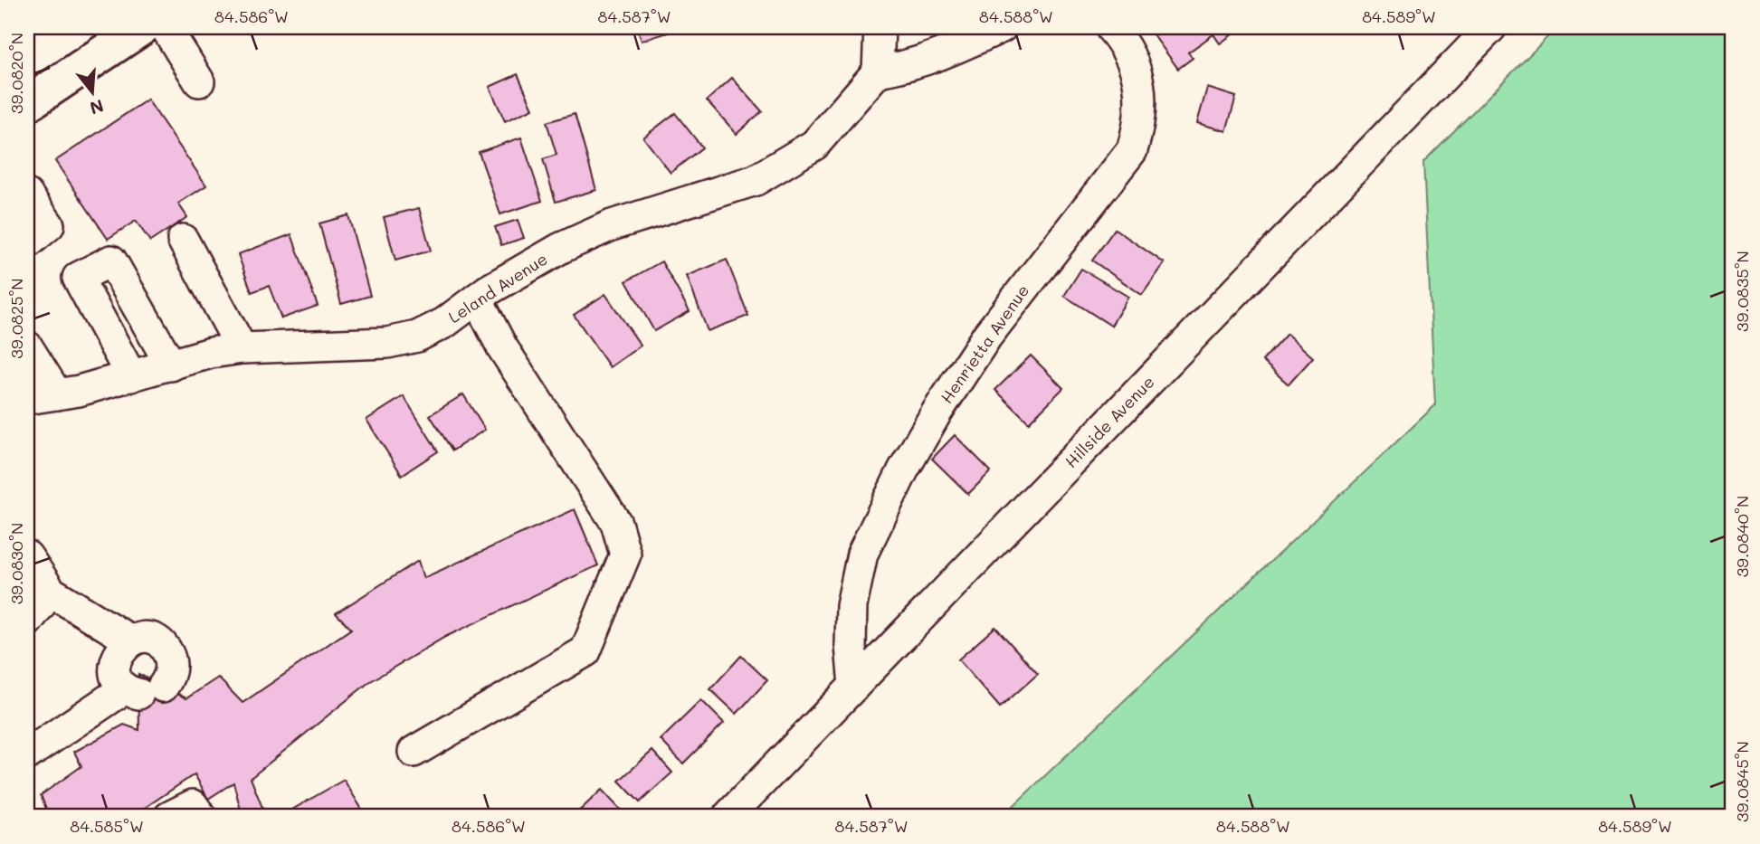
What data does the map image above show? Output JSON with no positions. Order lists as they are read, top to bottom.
{
  "streets": {
    "street": ["Leland Avenue", "Henrietta Avenue", "Hillside Avenue"]
  },
  "crossings": [
    ["Henrietta Avenue", "Hillside Avenue"]
  ],
  "north": "bottom",
  "coordinates": [
    "84.586°W",
    "84.587°W",
    "84.588°W",
    "84.589°W",
    "39.0820°N",
    "39.0835°N",
    "39.0825°N",
    "39.0840°N",
    "39.0830°N",
    "39.0845°N",
    "84.585°W"
  ]
}
